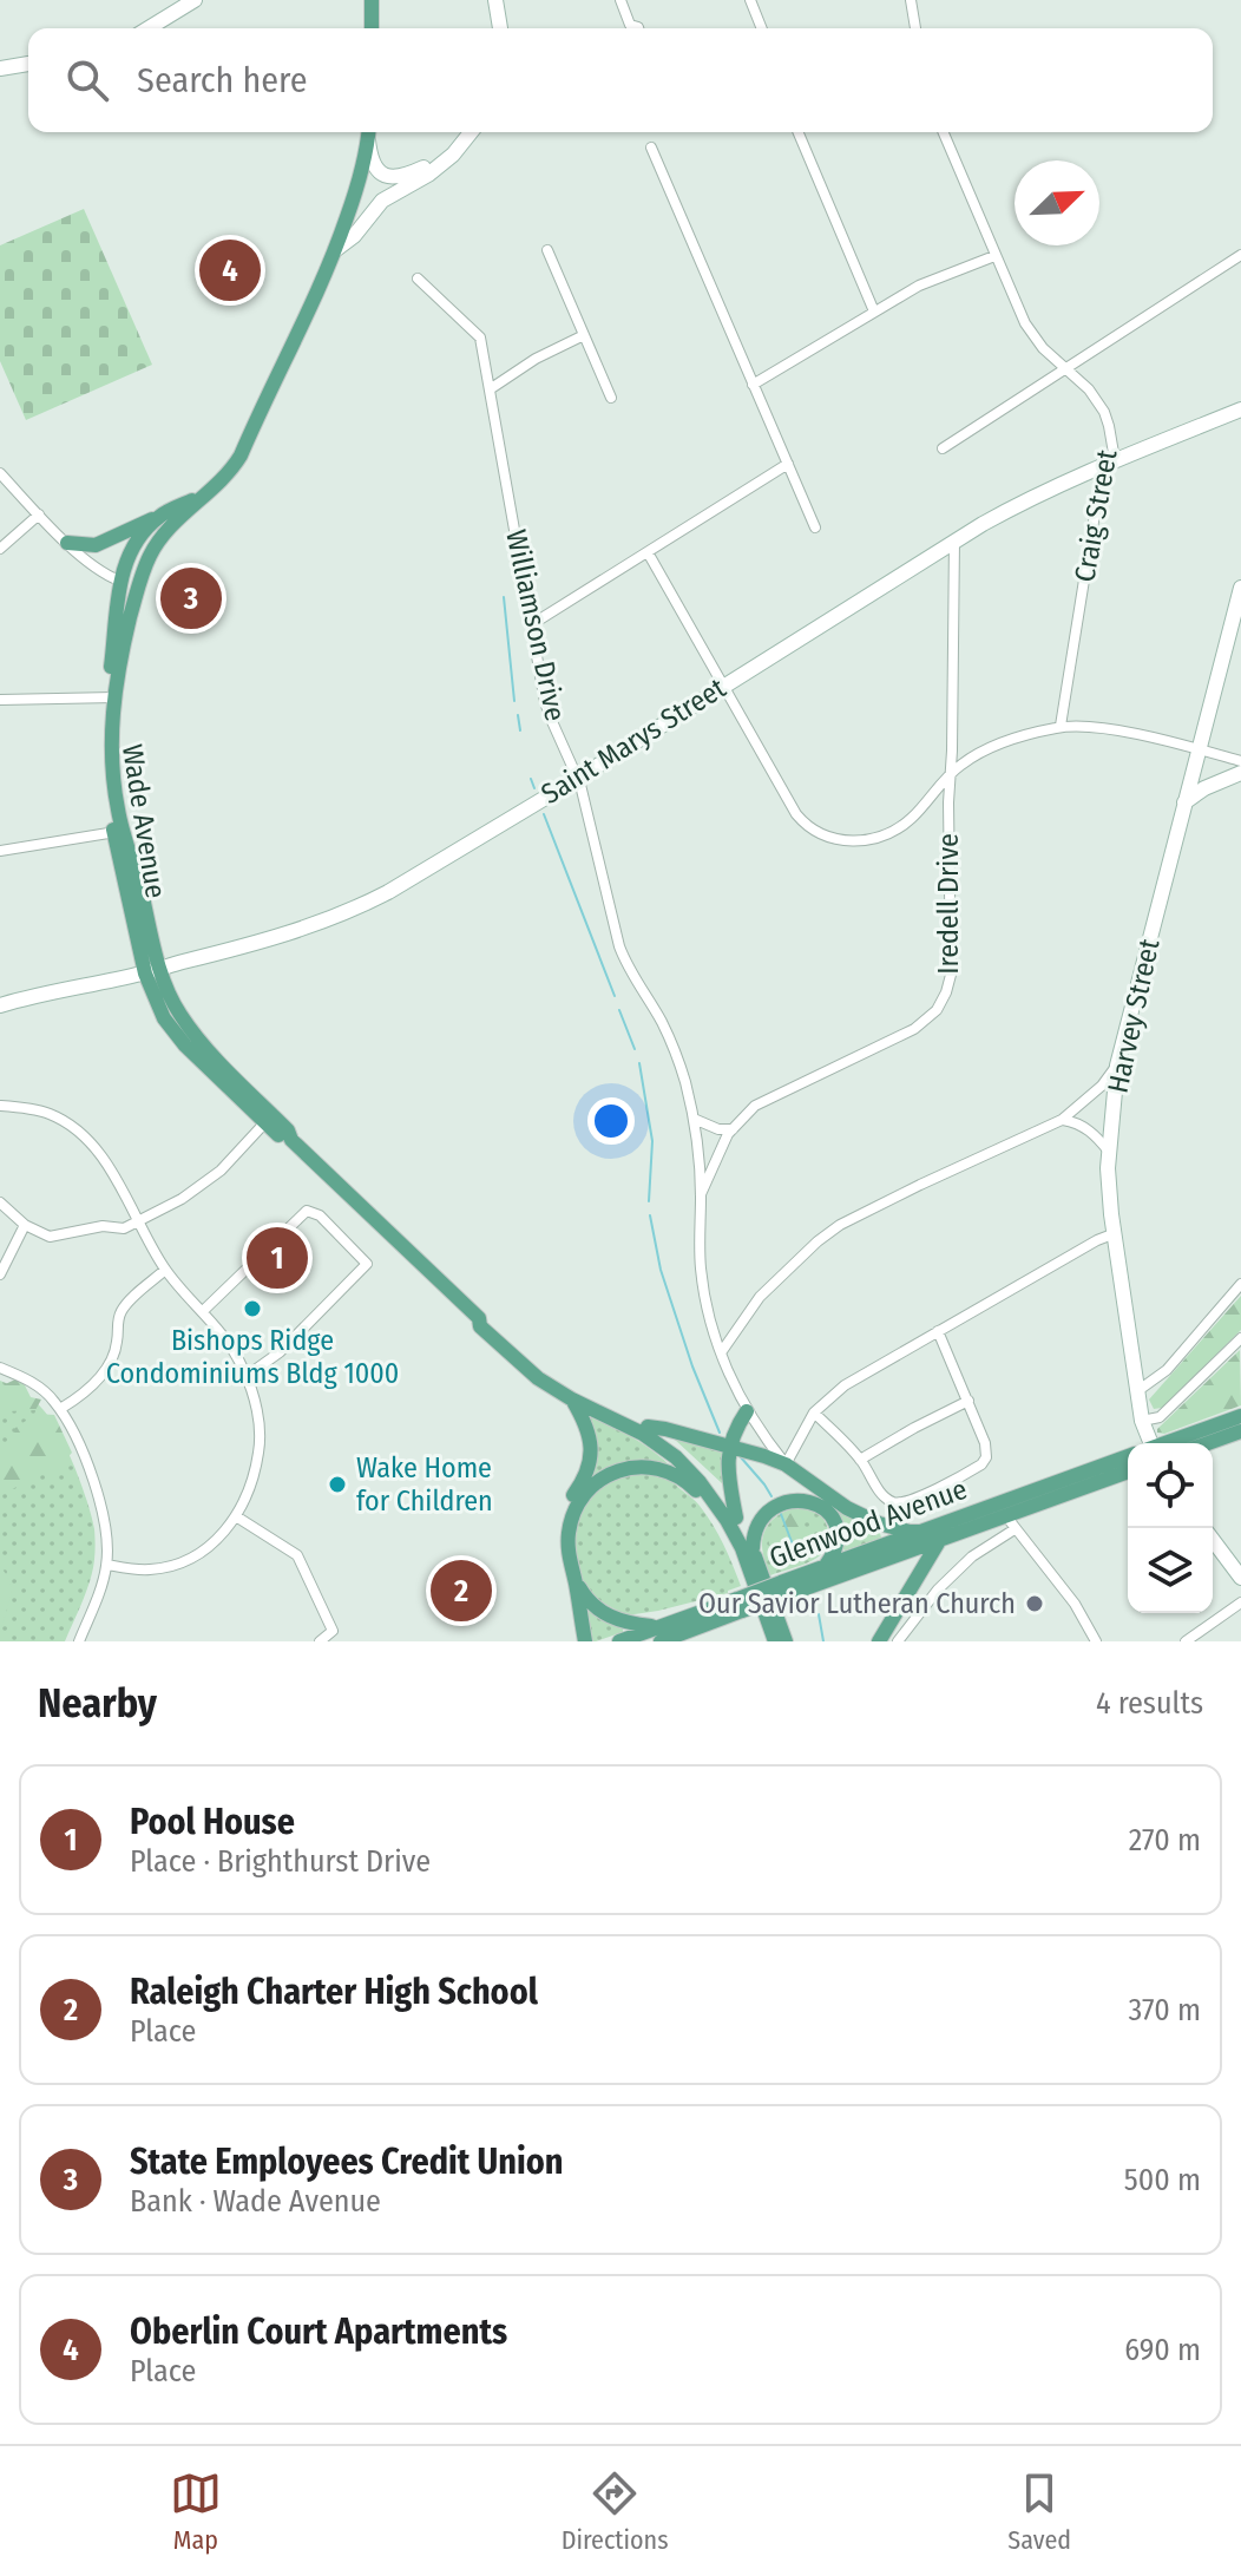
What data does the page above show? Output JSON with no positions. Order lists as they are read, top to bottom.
{
  "streets": {
    "main road": [
      "Saint Marys Street",
      "Wade Avenue",
      "Harvey Street",
      "Glenwood Avenue"
    ],
    "street": ["Craig Street", "Williamson Drive", "Iredell Drive"]
  },
  "crossings": [
    ["Craig Street", "Saint Marys Street"],
    ["Williamson Drive", "Saint Marys Street"],
    ["Williamson Drive", "Iredell Drive"],
    ["Saint Marys Street", "Wade Avenue"],
    ["Saint Marys Street", "Iredell Drive"]
  ],
  "places": ["Bishops Ridge Condominiums Bldg 1000", "Wake Home for Children", "Our Savior Lutheran Church"],
  "north": "top right",
  "page": {
    "search": "Search here",
    "pins": [
      "4",
      "3",
      "1",
      "2"
    ],
    "heading": ["Nearby", "4 results"],
    "list": [
      {
        "mark": "1",
        "name": "Pool House",
        "note": "Place · Brighthurst Drive",
        "value": "270 m"
      },
      {
        "mark": "2",
        "name": "Raleigh Charter High School",
        "note": "Place",
        "value": "370 m"
      },
      {
        "mark": "3",
        "name": "State Employees Credit Union",
        "note": "Bank · Wade Avenue",
        "value": "500 m"
      },
      {
        "mark": "4",
        "name": "Oberlin Court Apartments",
        "note": "Place",
        "value": "690 m"
      }
    ],
    "nav": ["Map", "Directions", "Saved"]
  }
}
